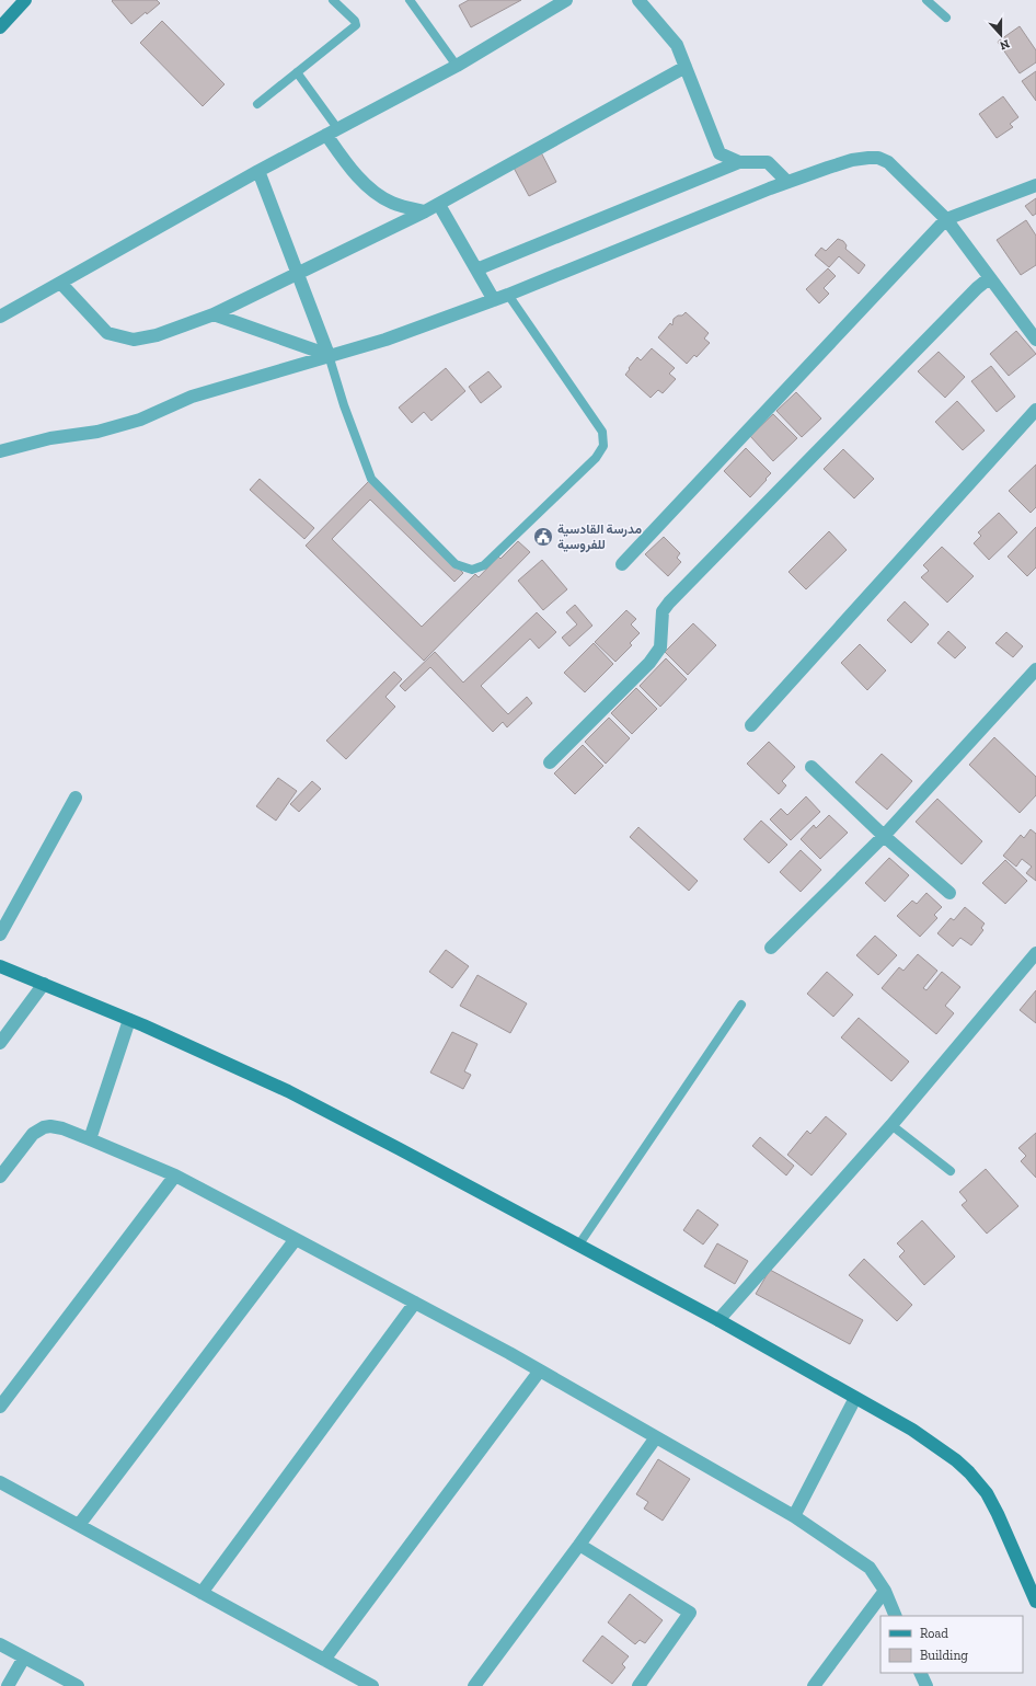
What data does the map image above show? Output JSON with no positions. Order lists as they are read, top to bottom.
{
  "places": {
    "public building": ["مدرسة القادسية للفروسية"]
  },
  "legend": ["Road", "Building"],
  "north": "bottom"
}
